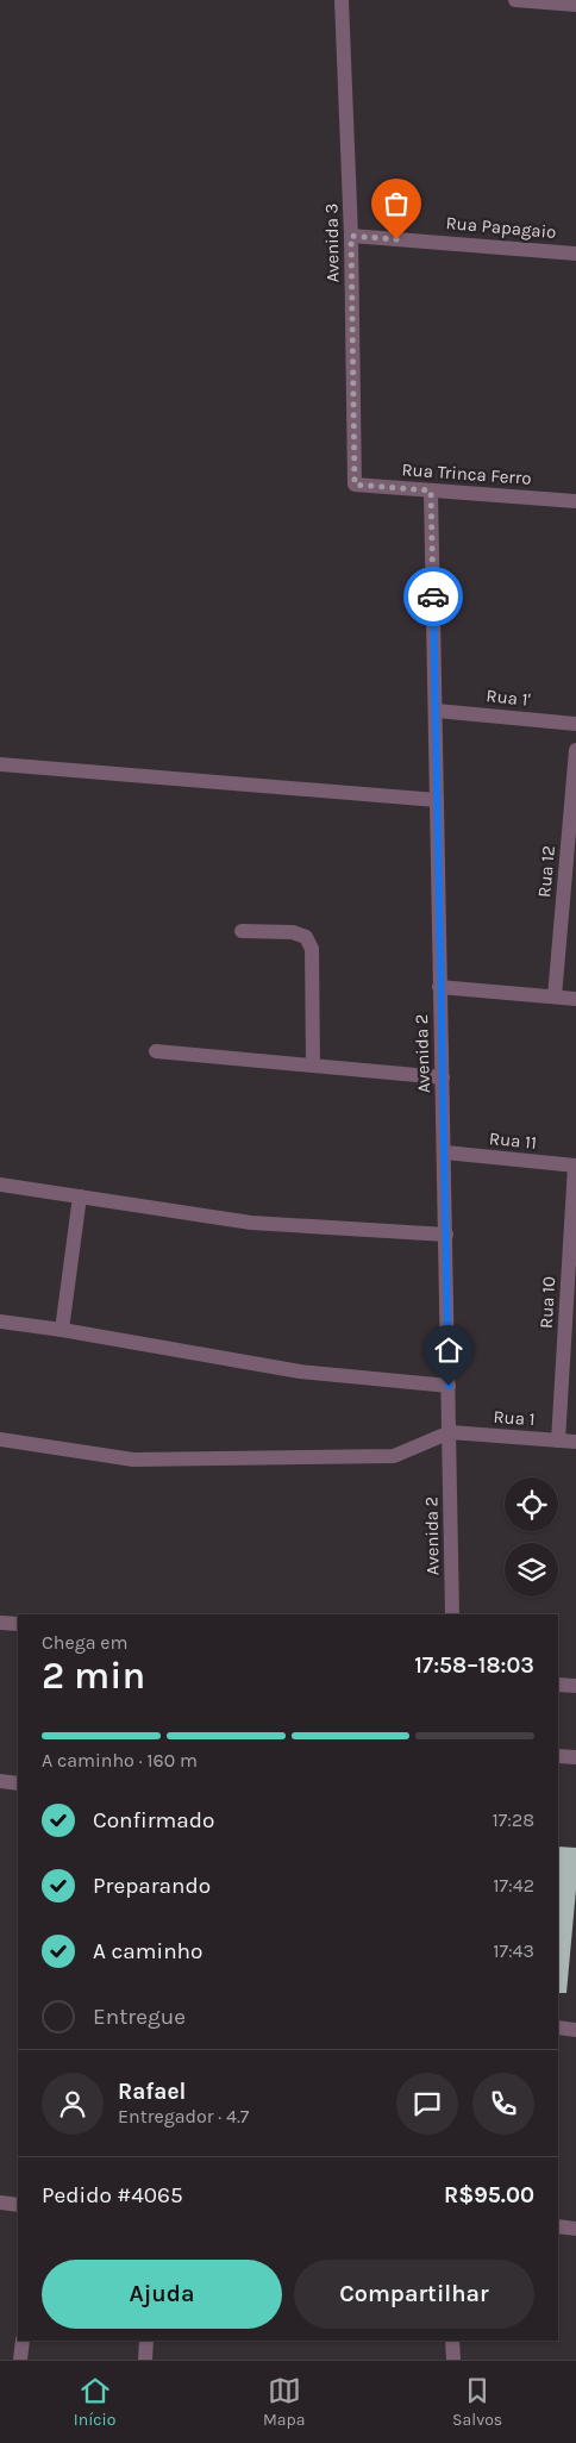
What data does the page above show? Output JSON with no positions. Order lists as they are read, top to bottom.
{
  "streets": {
    "street": [
      "Rua Papagaio",
      "Avenida 3",
      "Rua Trinca Ferro",
      "Rua 1'",
      "Rua 12",
      "Avenida 2",
      "Rua 11",
      "Rua 10",
      "Rua 1"
    ]
  },
  "crossings": [
    ["Rua Papagaio", "Avenida 3"],
    ["Avenida 3", "Rua Trinca Ferro"],
    ["Rua Trinca Ferro", "Avenida 2"],
    ["Rua 1'", "Avenida 2"],
    ["Avenida 2", "Rua 11"],
    ["Avenida 2", "Rua 1"],
    ["Rua 11", "Rua 10"],
    ["Rua 10", "Rua 1"]
  ],
  "page": {
    "heading": ["2 min", "Chega em", "17:58–18:03"],
    "panel": [
      "Rafael",
      "Entregador · 4.7",
      "Pedido #4065",
      "R$95.00"
    ],
    "bar": "A caminho · 160 m",
    "list": [
      ["Confirmado", "17:28"],
      ["Preparando", "17:42"],
      ["A caminho", "17:43"],
      "Entregue"
    ],
    "buttons": ["Ajuda", "Compartilhar"],
    "tabs": ["Início", "Mapa", "Salvos"]
  }
}
